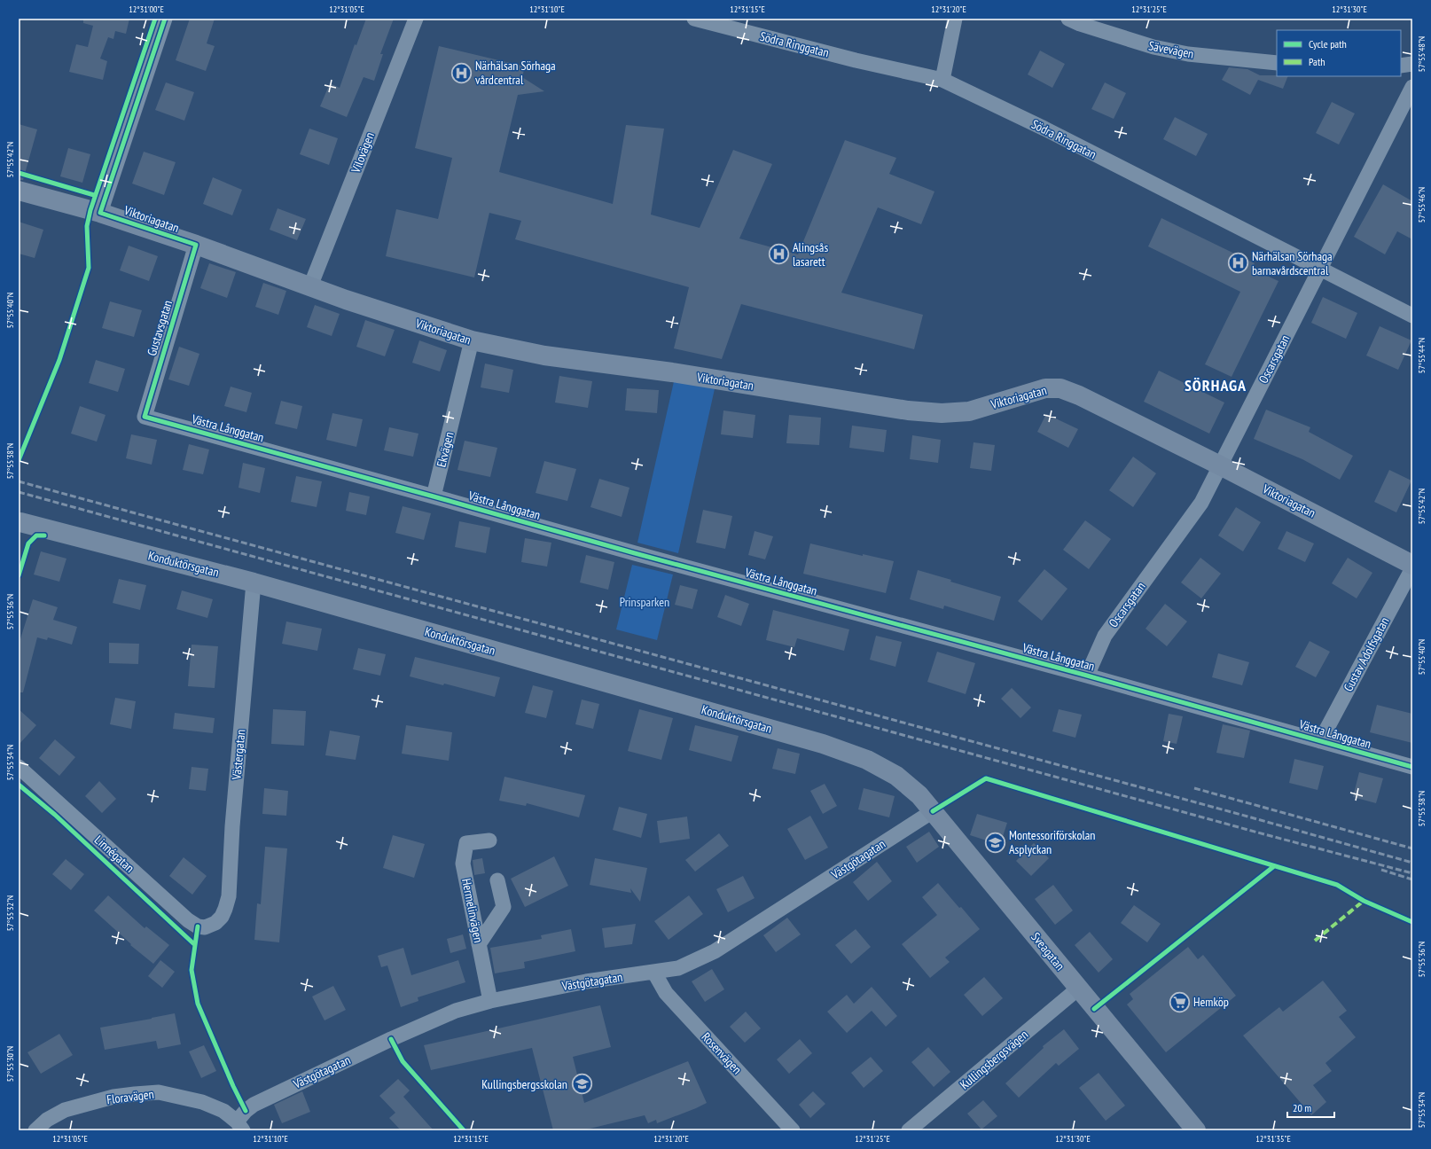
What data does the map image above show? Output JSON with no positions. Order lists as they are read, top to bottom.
{
  "streets": {
    "street": [
      "Södra Ringgatan",
      "Sävevägen",
      "Vilovägen",
      "Viktoriagatan",
      "Gustavsgatan",
      "Oscarsgatan",
      "Västra Långgatan",
      "Ekvägen",
      "Konduktörsgatan",
      "Gustav Adolfsgatan",
      "Västergatan",
      "Linnégatan",
      "Västgötagatan",
      "Hermelinvägen",
      "Sveagatan",
      "Rosenvägen",
      "Kullingsbergsvägen",
      "Floravägen"
    ]
  },
  "crossings": [
    ["Södra Ringgatan", "Oscarsgatan"],
    ["Vilovägen", "Viktoriagatan"],
    ["Viktoriagatan", "Gustavsgatan"],
    ["Viktoriagatan", "Oscarsgatan"],
    ["Viktoriagatan", "Ekvägen"],
    ["Gustavsgatan", "Västra Långgatan"],
    ["Oscarsgatan", "Västra Långgatan"],
    ["Västra Långgatan", "Ekvägen"],
    ["Västra Långgatan", "Gustav Adolfsgatan"],
    ["Konduktörsgatan", "Västergatan"],
    ["Konduktörsgatan", "Sveagatan"],
    ["Västergatan", "Linnégatan"],
    ["Västgötagatan", "Hermelinvägen"],
    ["Västgötagatan", "Sveagatan"],
    ["Västgötagatan", "Rosenvägen"],
    ["Västgötagatan", "Floravägen"],
    ["Sveagatan", "Kullingsbergsvägen"]
  ],
  "districts": ["SÖRHAGA"],
  "parks": ["Prinsparken"],
  "places": {
    "hospital": ["Närhälsan Sörhaga vårdcentral", "Alingsås lasarett", "Närhälsan Sörhaga barnavårdscentral"],
    "school or university": ["Montessoriförskolan Asplyckan", "Kullingsbergsskolan"],
    "supermarket": ["Hemköp"]
  },
  "legend": ["Cycle path", "Path"],
  "scale_bar": "20 m",
  "coordinates": [
    "12°31'00\"E",
    "12°31'05\"E",
    "12°31'10\"E",
    "12°31'15\"E",
    "12°31'20\"E",
    "12°31'25\"E",
    "12°31'30\"E",
    "57°55'48\"N",
    "57°55'42\"N",
    "57°55'46\"N",
    "57°55'40\"N",
    "57°55'44\"N",
    "57°55'38\"N",
    "57°55'36\"N",
    "57°55'34\"N",
    "57°55'32\"N",
    "57°55'30\"N",
    "12°31'35\"E"
  ]
}
